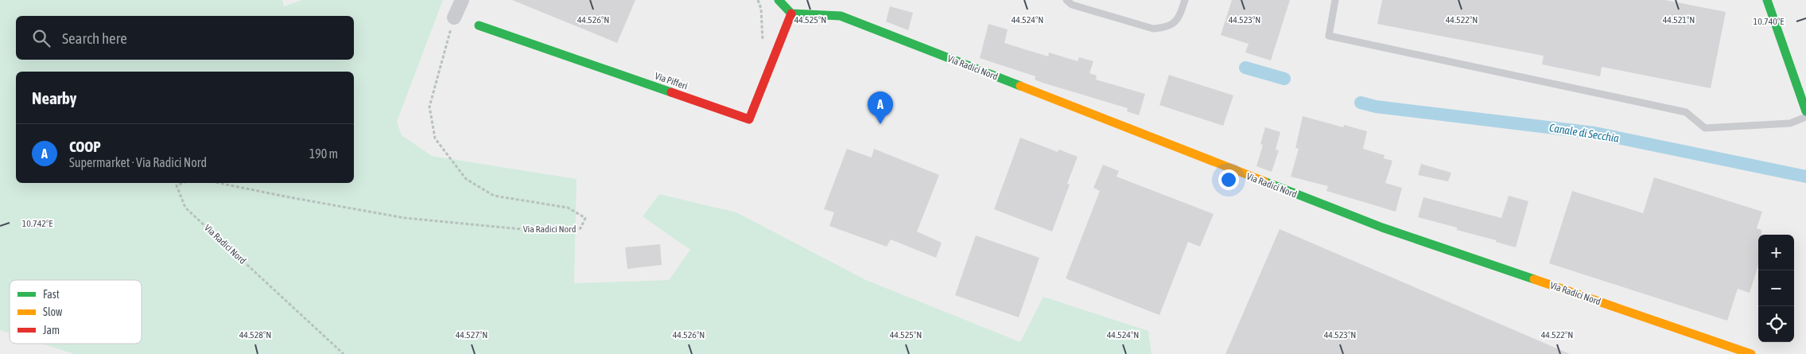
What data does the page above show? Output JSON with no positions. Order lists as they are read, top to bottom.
{
  "streets": {
    "street": ["Via Radici Nord", "Via Pifferi"]
  },
  "crossings": [
    ["Via Radici Nord", "Via Pifferi"]
  ],
  "water": ["Canale di Secchia"],
  "legend": ["Fast", "Slow", "Jam"],
  "page": {
    "search": "Search here",
    "heading": "Nearby",
    "pins": "A",
    "list": [
      {
        "mark": "A",
        "name": "COOP",
        "note": "Supermarket · Via Radici Nord",
        "value": "190 m"
      }
    ],
    "map_buttons": ["+", "−"]
  },
  "coordinates": [
    "44.526°N",
    "44.525°N",
    "44.524°N",
    "44.523°N",
    "44.522°N",
    "44.521°N",
    "10.740°E",
    "10.742°E",
    "44.528°N",
    "44.527°N"
  ]
}
